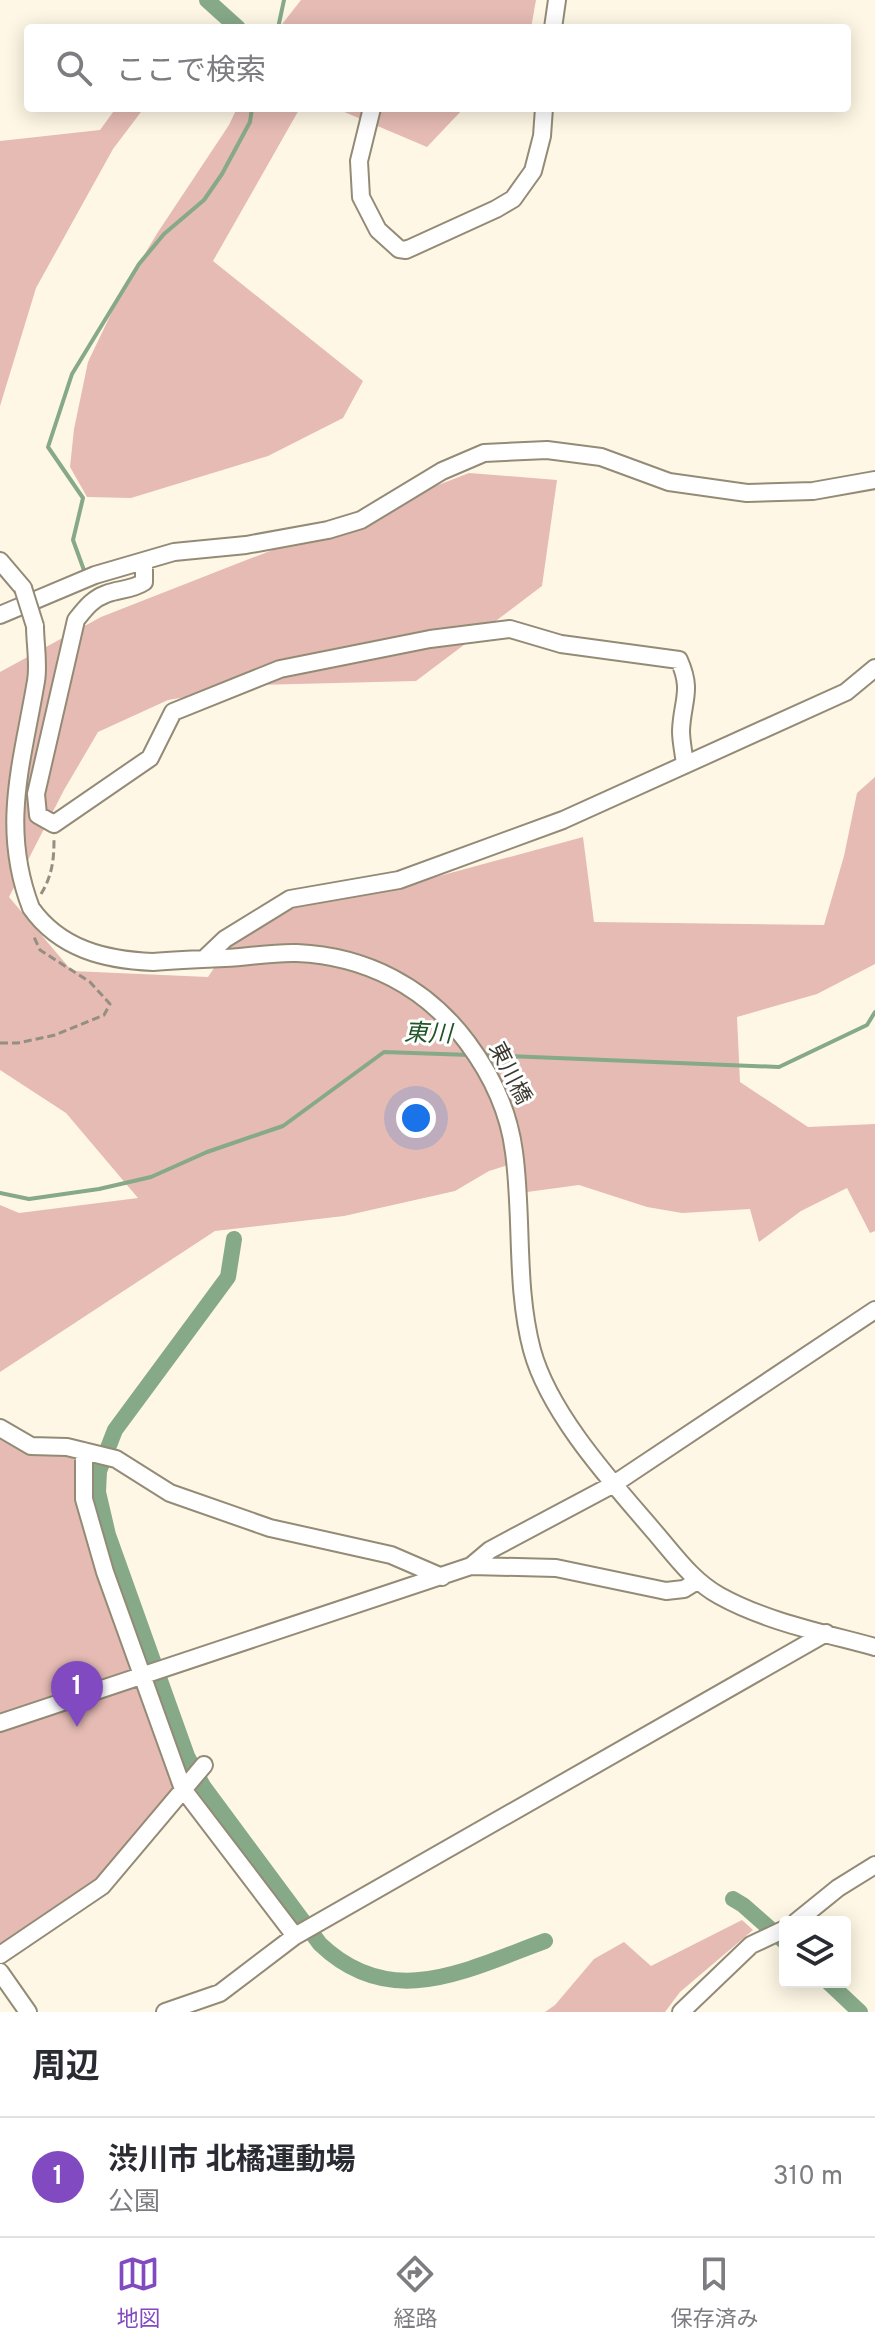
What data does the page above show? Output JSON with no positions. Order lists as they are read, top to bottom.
{
  "streets": {
    "street": ["東川橋"]
  },
  "water": ["東川"],
  "page": {
    "search": "ここで検索",
    "pins": "1",
    "heading": "周辺",
    "list": [
      {
        "mark": "1",
        "name": "渋川市 北橘運動場",
        "note": "公園",
        "value": "310 m"
      }
    ],
    "nav": ["地図", "経路", "保存済み"]
  }
}
